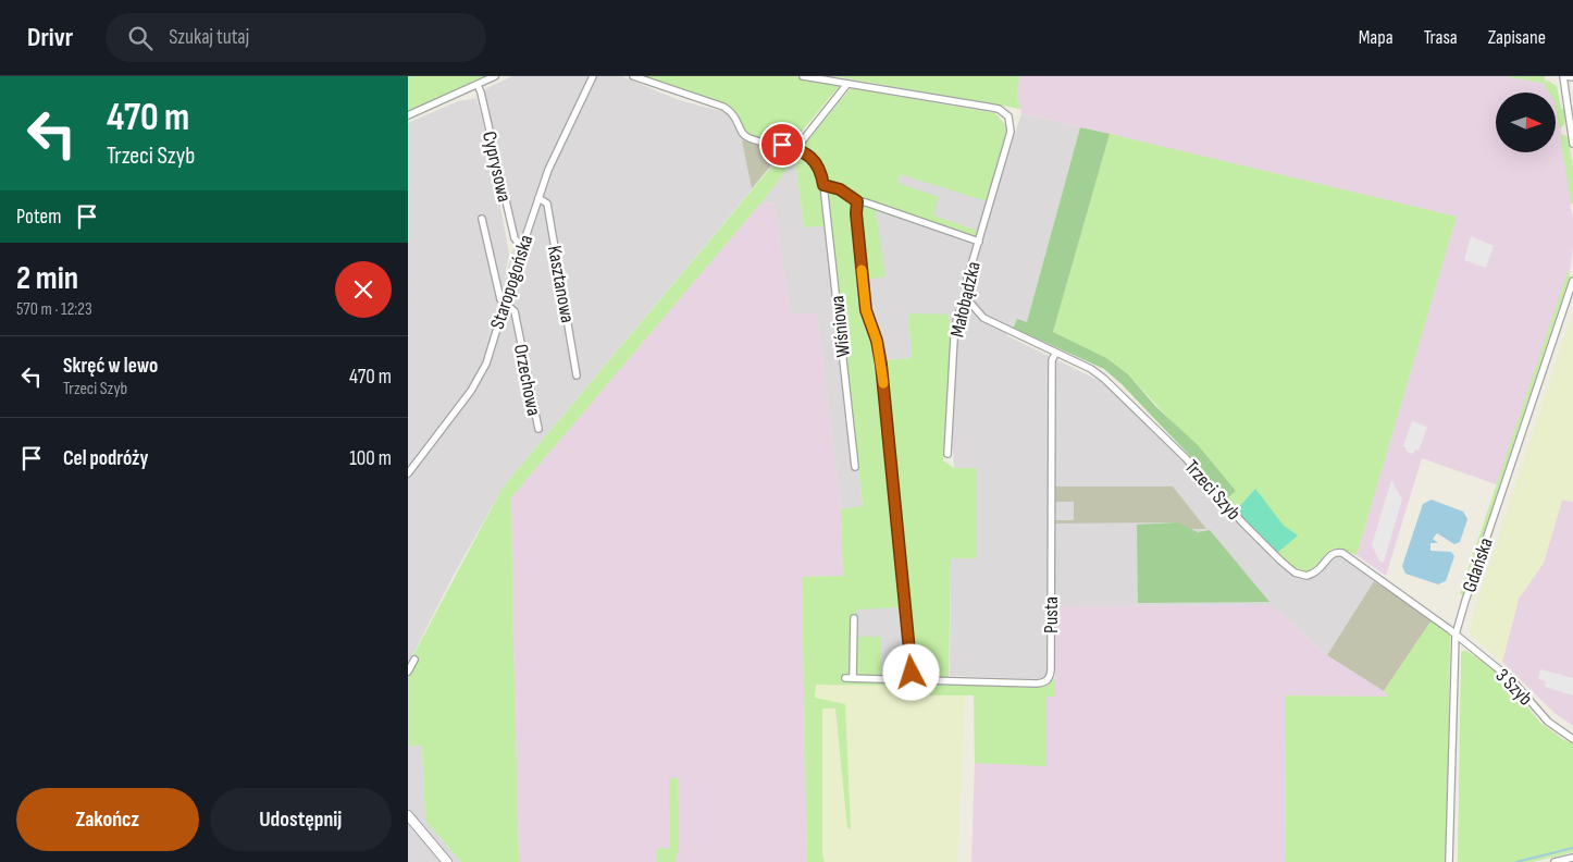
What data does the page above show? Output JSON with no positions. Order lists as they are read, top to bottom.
{
  "streets": {
    "street": [
      "Cyprysowa",
      "Staropogońska",
      "Kasztanowa",
      "Małobądzka",
      "Wiśniowa",
      "Orzechowa",
      "Trzeci Szyb",
      "Gdańska",
      "Pusta",
      "3 Szyb"
    ]
  },
  "crossings": [
    ["Cyprysowa", "Staropogońska"],
    ["Staropogońska", "Kasztanowa"],
    ["Staropogońska", "Orzechowa"],
    ["Małobądzka", "Trzeci Szyb"],
    ["Trzeci Szyb", "Gdańska"],
    ["Trzeci Szyb", "Pusta"],
    ["Trzeci Szyb", "3 Szyb"],
    ["Gdańska", "3 Szyb"]
  ],
  "north": "right",
  "page": {
    "header": "Drivr",
    "search": "Szukaj tutaj",
    "nav": ["Mapa", "Trasa", "Zapisane"],
    "turn": ["470 m", "Trzeci Szyb"],
    "then": "Potem",
    "heading": ["2 min", "570 m · 12:23"],
    "list": [
      {
        "name": "Skręć w lewo",
        "note": "Trzeci Szyb",
        "value": "470 m"
      },
      {
        "name": "Cel podróży",
        "value": "100 m"
      }
    ],
    "buttons": ["Zakończ", "Udostępnij"]
  }
}
